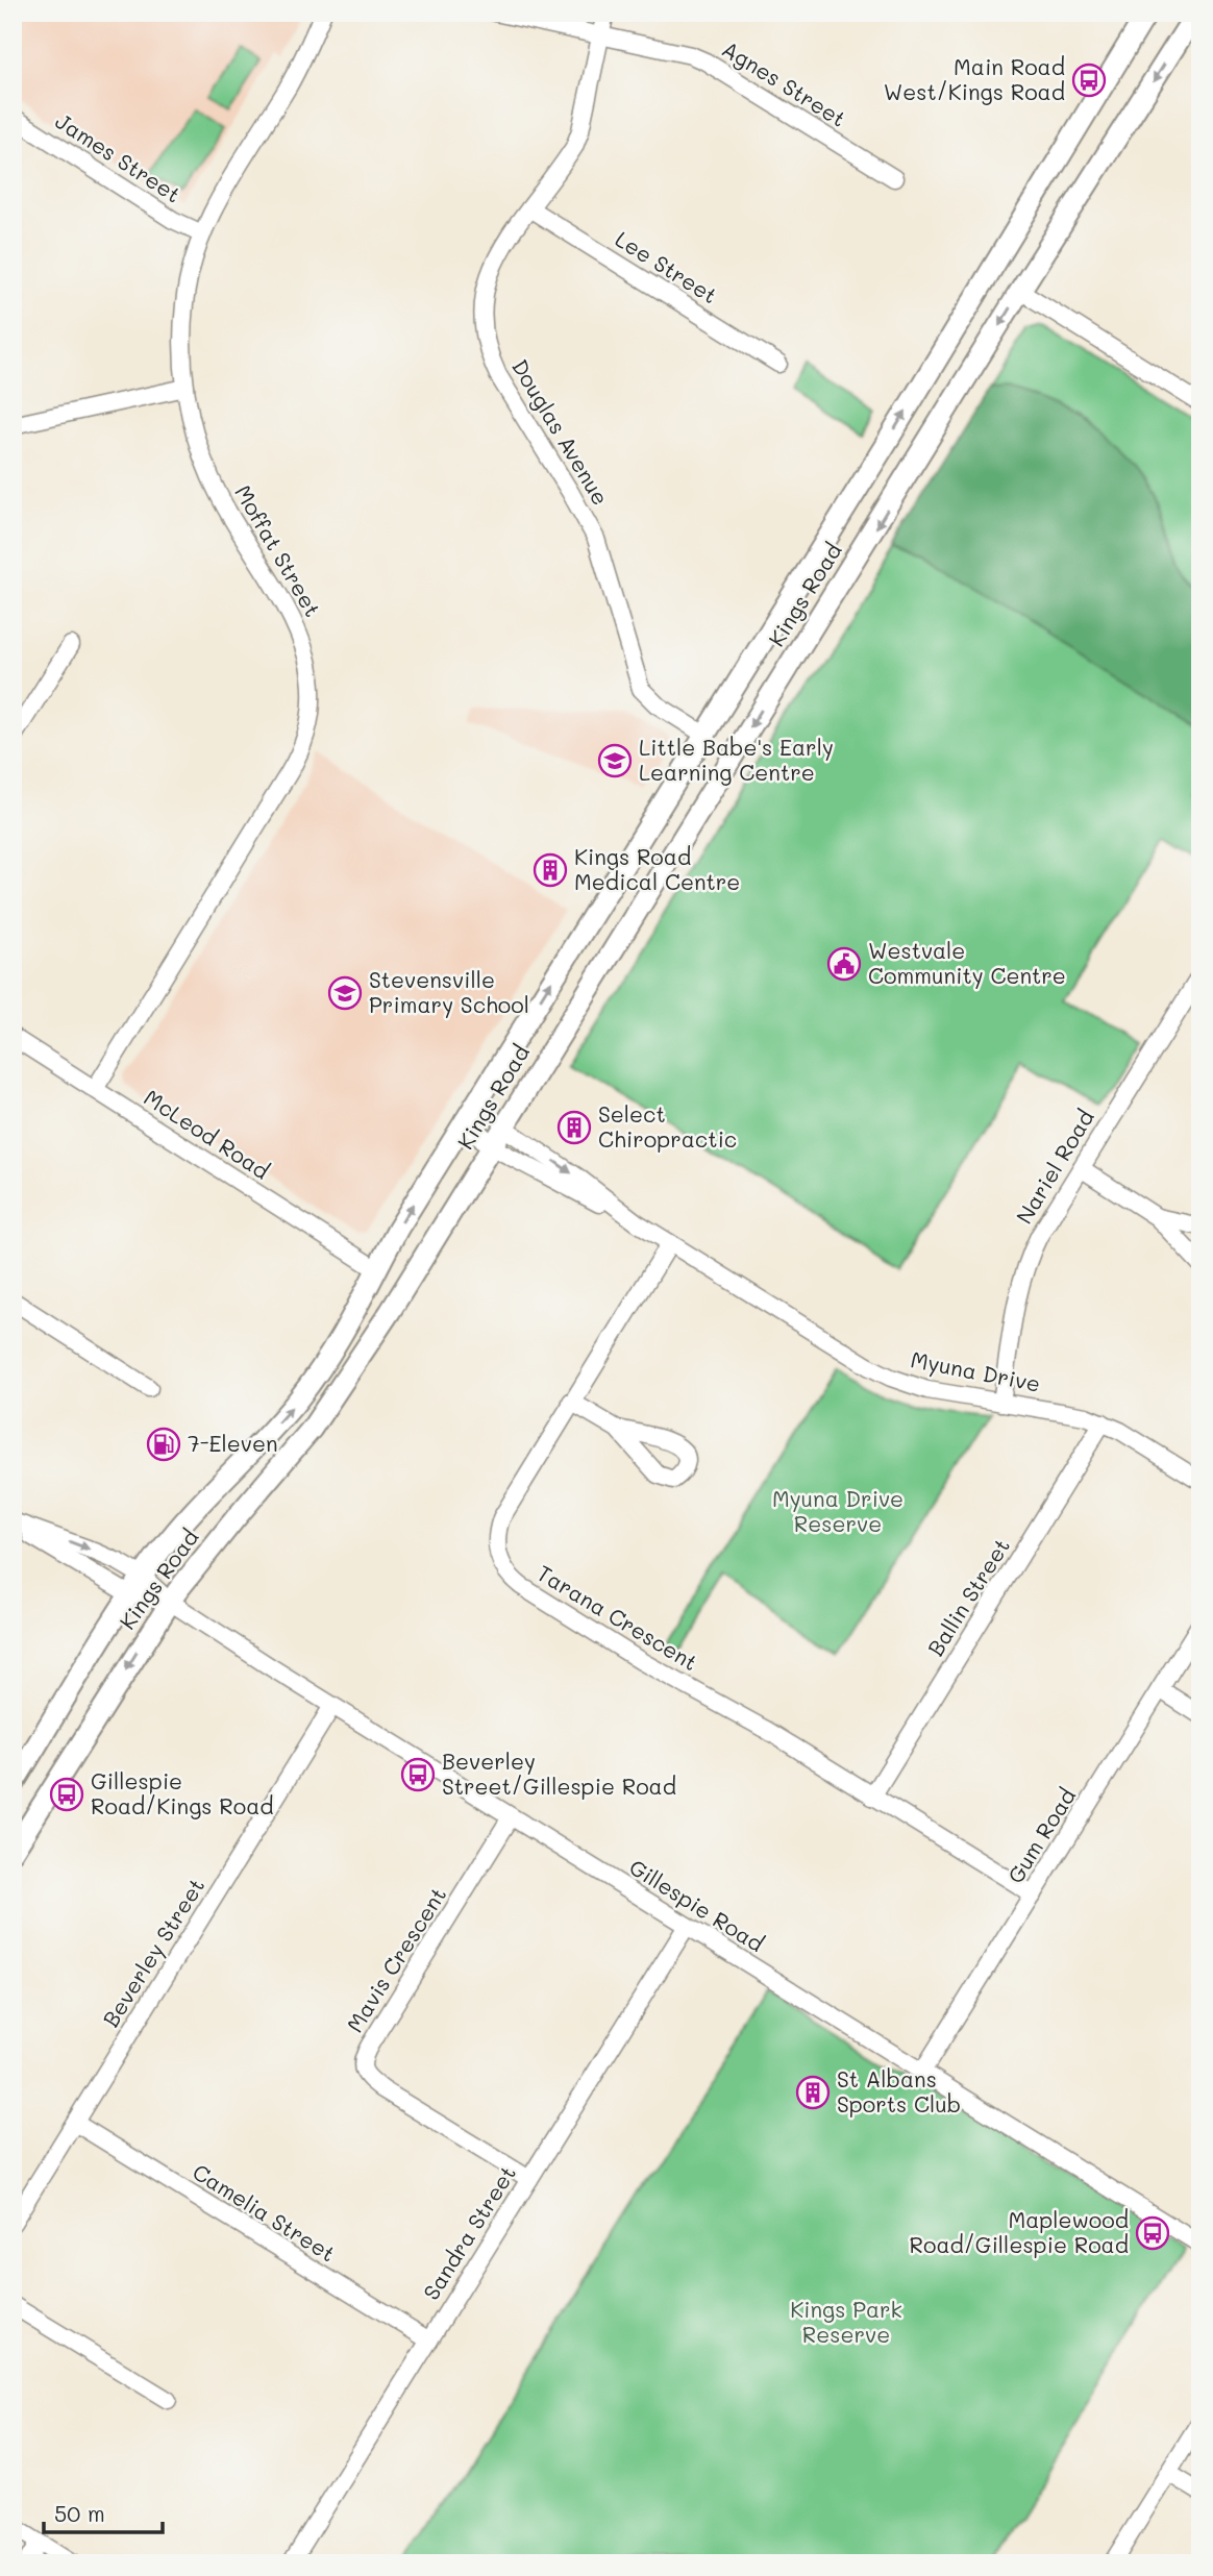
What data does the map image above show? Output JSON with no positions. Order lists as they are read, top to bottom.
{
  "streets": {
    "main road": ["Kings Road"],
    "street": [
      "Agnes Street",
      "James Street",
      "Lee Street",
      "Douglas Avenue",
      "Moffat Street",
      "McLeod Road",
      "Nariel Road",
      "Myuna Drive",
      "Ballin Street",
      "Tarana Crescent",
      "Gum Road",
      "Gillespie Road",
      "Beverley Street",
      "Mavis Crescent",
      "Camelia Street",
      "Sandra Street"
    ]
  },
  "crossings": [
    ["Agnes Street", "Douglas Avenue"],
    ["James Street", "Moffat Street"],
    ["Lee Street", "Douglas Avenue"],
    ["Douglas Avenue", "Kings Road"],
    ["Moffat Street", "McLeod Road"],
    ["Kings Road", "McLeod Road"],
    ["Kings Road", "Myuna Drive"],
    ["Kings Road", "Gillespie Road"],
    ["Nariel Road", "Myuna Drive"],
    ["Myuna Drive", "Ballin Street"],
    ["Myuna Drive", "Tarana Crescent"],
    ["Ballin Street", "Tarana Crescent"],
    ["Tarana Crescent", "Gum Road"],
    ["Gum Road", "Gillespie Road"],
    ["Gillespie Road", "Beverley Street"],
    ["Gillespie Road", "Mavis Crescent"],
    ["Gillespie Road", "Sandra Street"],
    ["Beverley Street", "Camelia Street"],
    ["Mavis Crescent", "Sandra Street"],
    ["Camelia Street", "Sandra Street"]
  ],
  "parks": ["Myuna Drive Reserve", "Kings Park Reserve"],
  "places": {
    "bus stop": [
      "Main Road West/Kings Road",
      "Beverley Street/Gillespie Road",
      "Gillespie Road/Kings Road",
      "Maplewood Road/Gillespie Road"
    ],
    "school or university": ["Little Babe's Early Learning Centre", "Stevensville Primary School"],
    "building": ["Kings Road Medical Centre", "Select Chiropractic", "St Albans Sports Club"],
    "public building": ["Westvale Community Centre"],
    "fuel station": ["7-Eleven"]
  },
  "scale_bar": "50 m"
}
